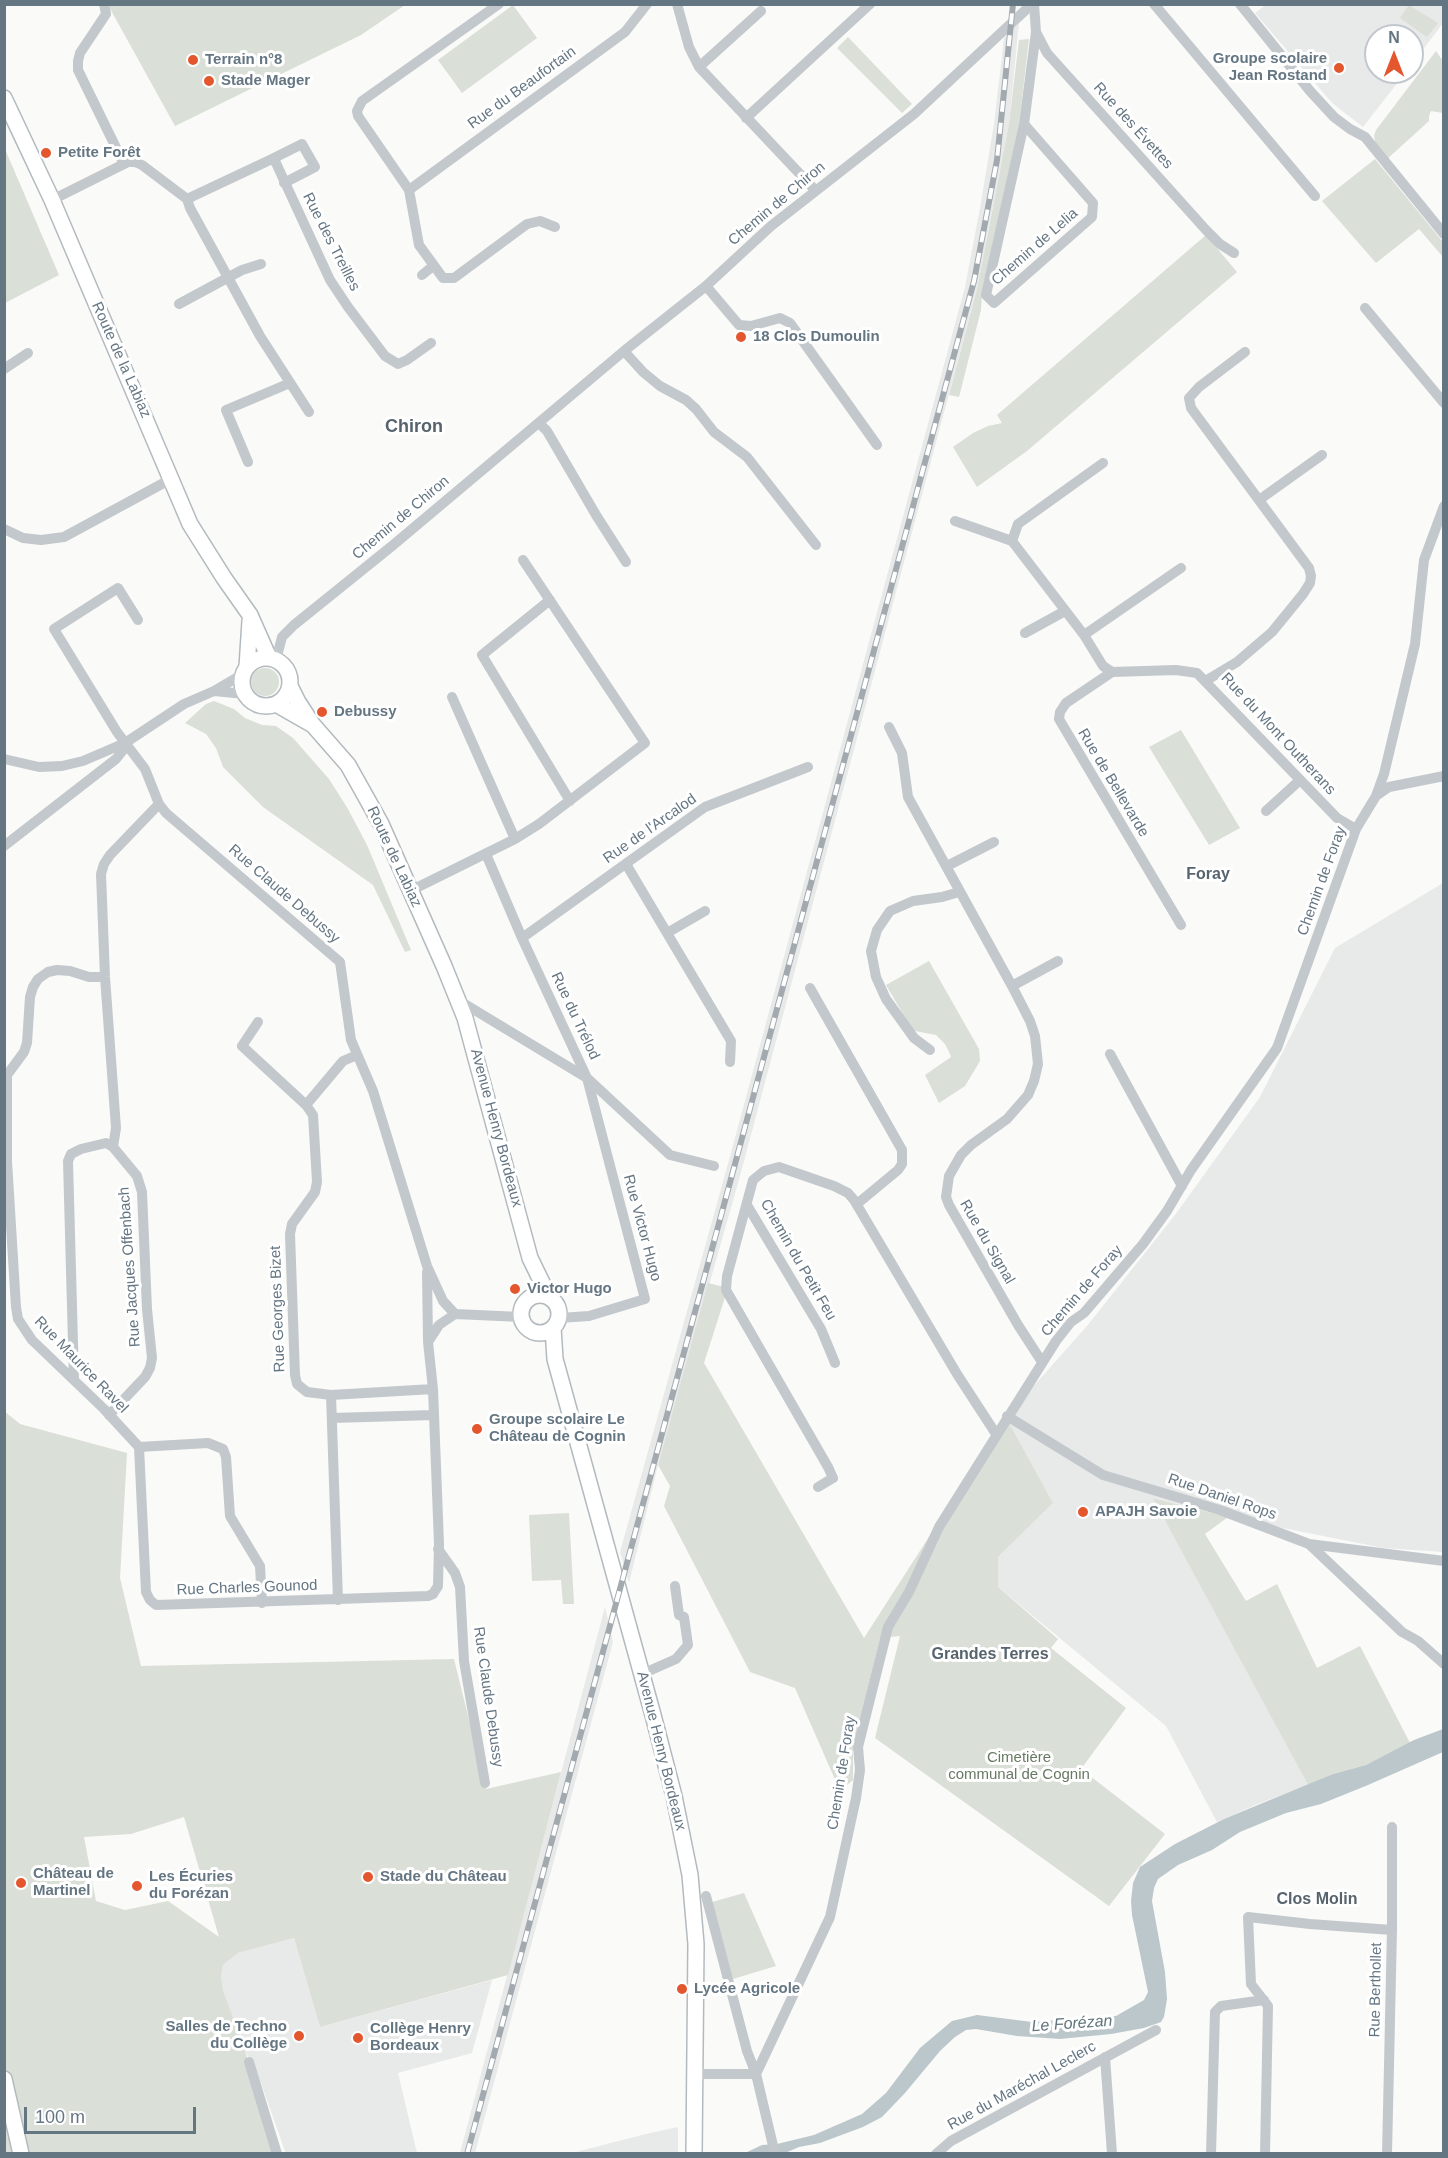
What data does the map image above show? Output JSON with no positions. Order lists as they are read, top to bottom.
{
  "streets": {
    "main road": ["Route de la Labiaz", "Route de Labiaz", "Avenue Henry Bordeaux"],
    "street": [
      "Rue du Beaufortain",
      "Rue des Évettes",
      "Chemin de Chiron",
      "Rue des Treilles",
      "Chemin de Lelia",
      "Rue du Mont Outherans",
      "Rue de Bellevarde",
      "Rue de l'Arcalod",
      "Chemin de Foray",
      "Rue Claude Debussy",
      "Rue du Trélod",
      "Rue Victor Hugo",
      "Rue du Signal",
      "Chemin du Petit Feu",
      "Rue Jacques Offenbach",
      "Rue Georges Bizet",
      "Rue Maurice Ravel",
      "Rue Daniel Rops",
      "Rue Charles Gounod",
      "Rue Berthollet",
      "Rue du Maréchal Leclerc"
    ]
  },
  "crossings": [
    ["Rue des Évettes", "Chemin de Chiron"],
    ["Rue des Évettes", "Chemin de Lelia"],
    ["Route de la Labiaz", "Route de Labiaz"],
    ["Rue du Mont Outherans", "Rue de Bellevarde"],
    ["Rue du Mont Outherans", "Chemin de Foray"],
    ["Rue de l'Arcalod", "Rue du Trélod"],
    ["Route de Labiaz", "Avenue Henry Bordeaux"],
    ["Chemin de Foray", "Rue du Signal"],
    ["Chemin de Foray", "Chemin du Petit Feu"],
    ["Chemin de Foray", "Rue Daniel Rops"],
    ["Rue Claude Debussy", "Rue Georges Bizet"],
    ["Rue Claude Debussy", "Rue Charles Gounod"],
    ["Rue du Trélod", "Rue Victor Hugo"],
    ["Avenue Henry Bordeaux", "Rue Victor Hugo"],
    ["Rue Jacques Offenbach", "Rue Maurice Ravel"],
    ["Rue Maurice Ravel", "Rue Charles Gounod"]
  ],
  "districts": [
    "Chiron",
    "Foray",
    "Grandes Terres",
    "Clos Molin"
  ],
  "water": ["Le Forézan"],
  "parks": ["Cimetière communal de Cognin"],
  "places": [
    "Terrain n°8",
    "Groupe scolaire Jean Rostand",
    "Stade Mager",
    "Petite Forêt",
    "18 Clos Dumoulin",
    "Debussy",
    "Victor Hugo",
    "Groupe scolaire Le Château de Cognin",
    "APAJH Savoie",
    "Stade du Château",
    "Château de Martinel",
    "Les Écuries du Forézan",
    "Lycée Agricole",
    "Salles de Techno du Collège",
    "Collège Henry Bordeaux"
  ],
  "scale_bar": "100 m",
  "north": "top"
}
